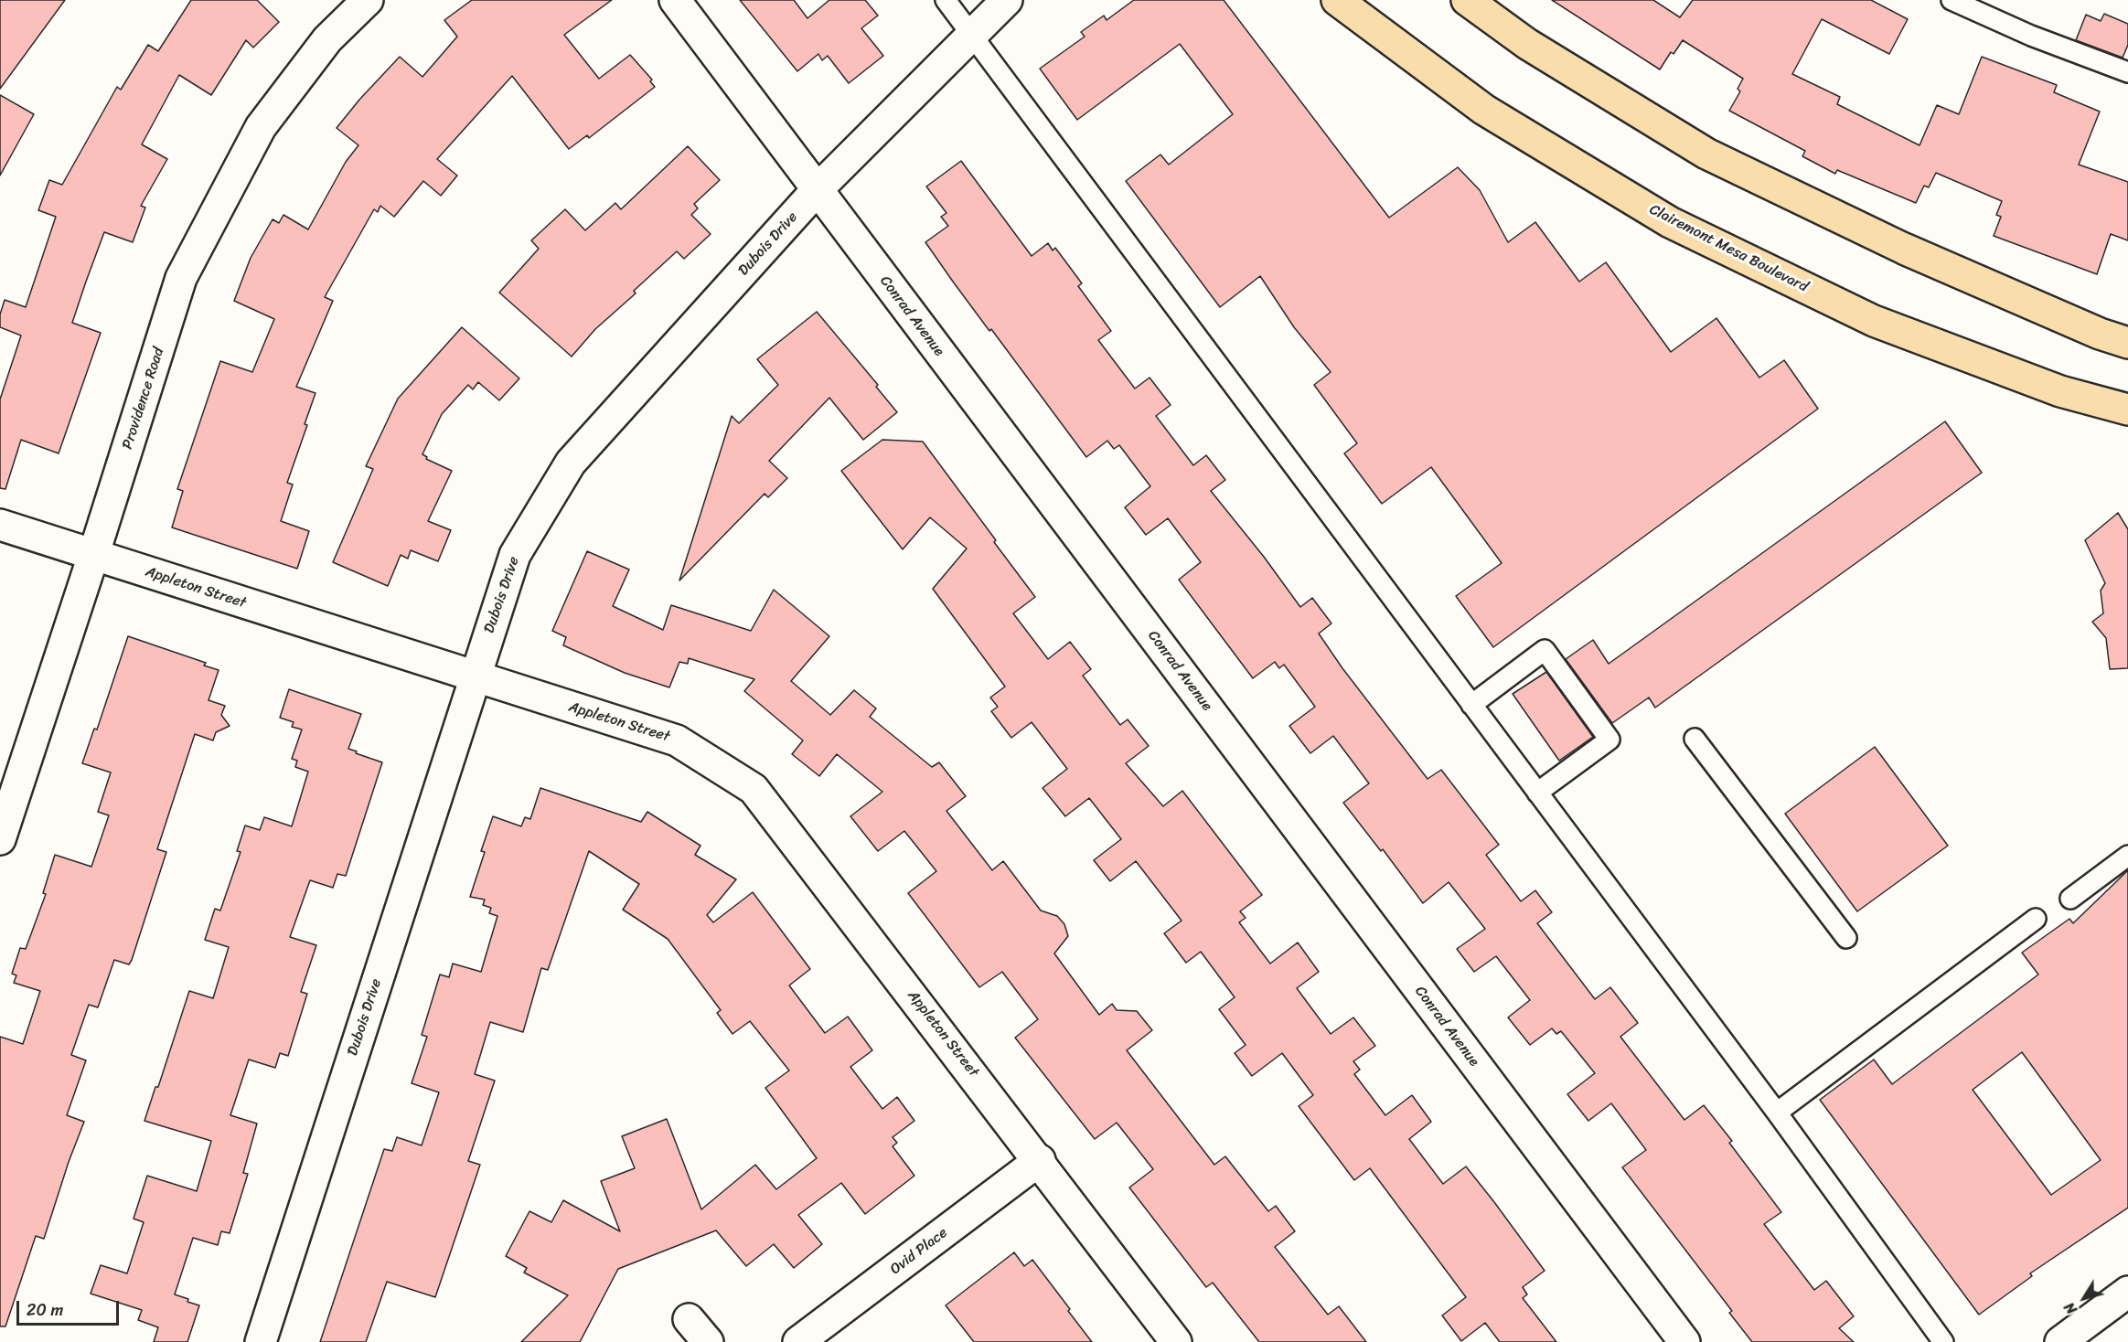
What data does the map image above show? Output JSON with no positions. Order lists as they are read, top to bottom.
{
  "streets": {
    "main road": ["Clairemont Mesa Boulevard"],
    "street": [
      "Dubois Drive",
      "Conrad Avenue",
      "Providence Road",
      "Appleton Street",
      "Ovid Place"
    ]
  },
  "crossings": [
    ["Dubois Drive", "Conrad Avenue"],
    ["Dubois Drive", "Appleton Street"],
    ["Providence Road", "Appleton Street"],
    ["Appleton Street", "Ovid Place"]
  ],
  "scale_bar": "20 m",
  "north": "bottom left"
}
